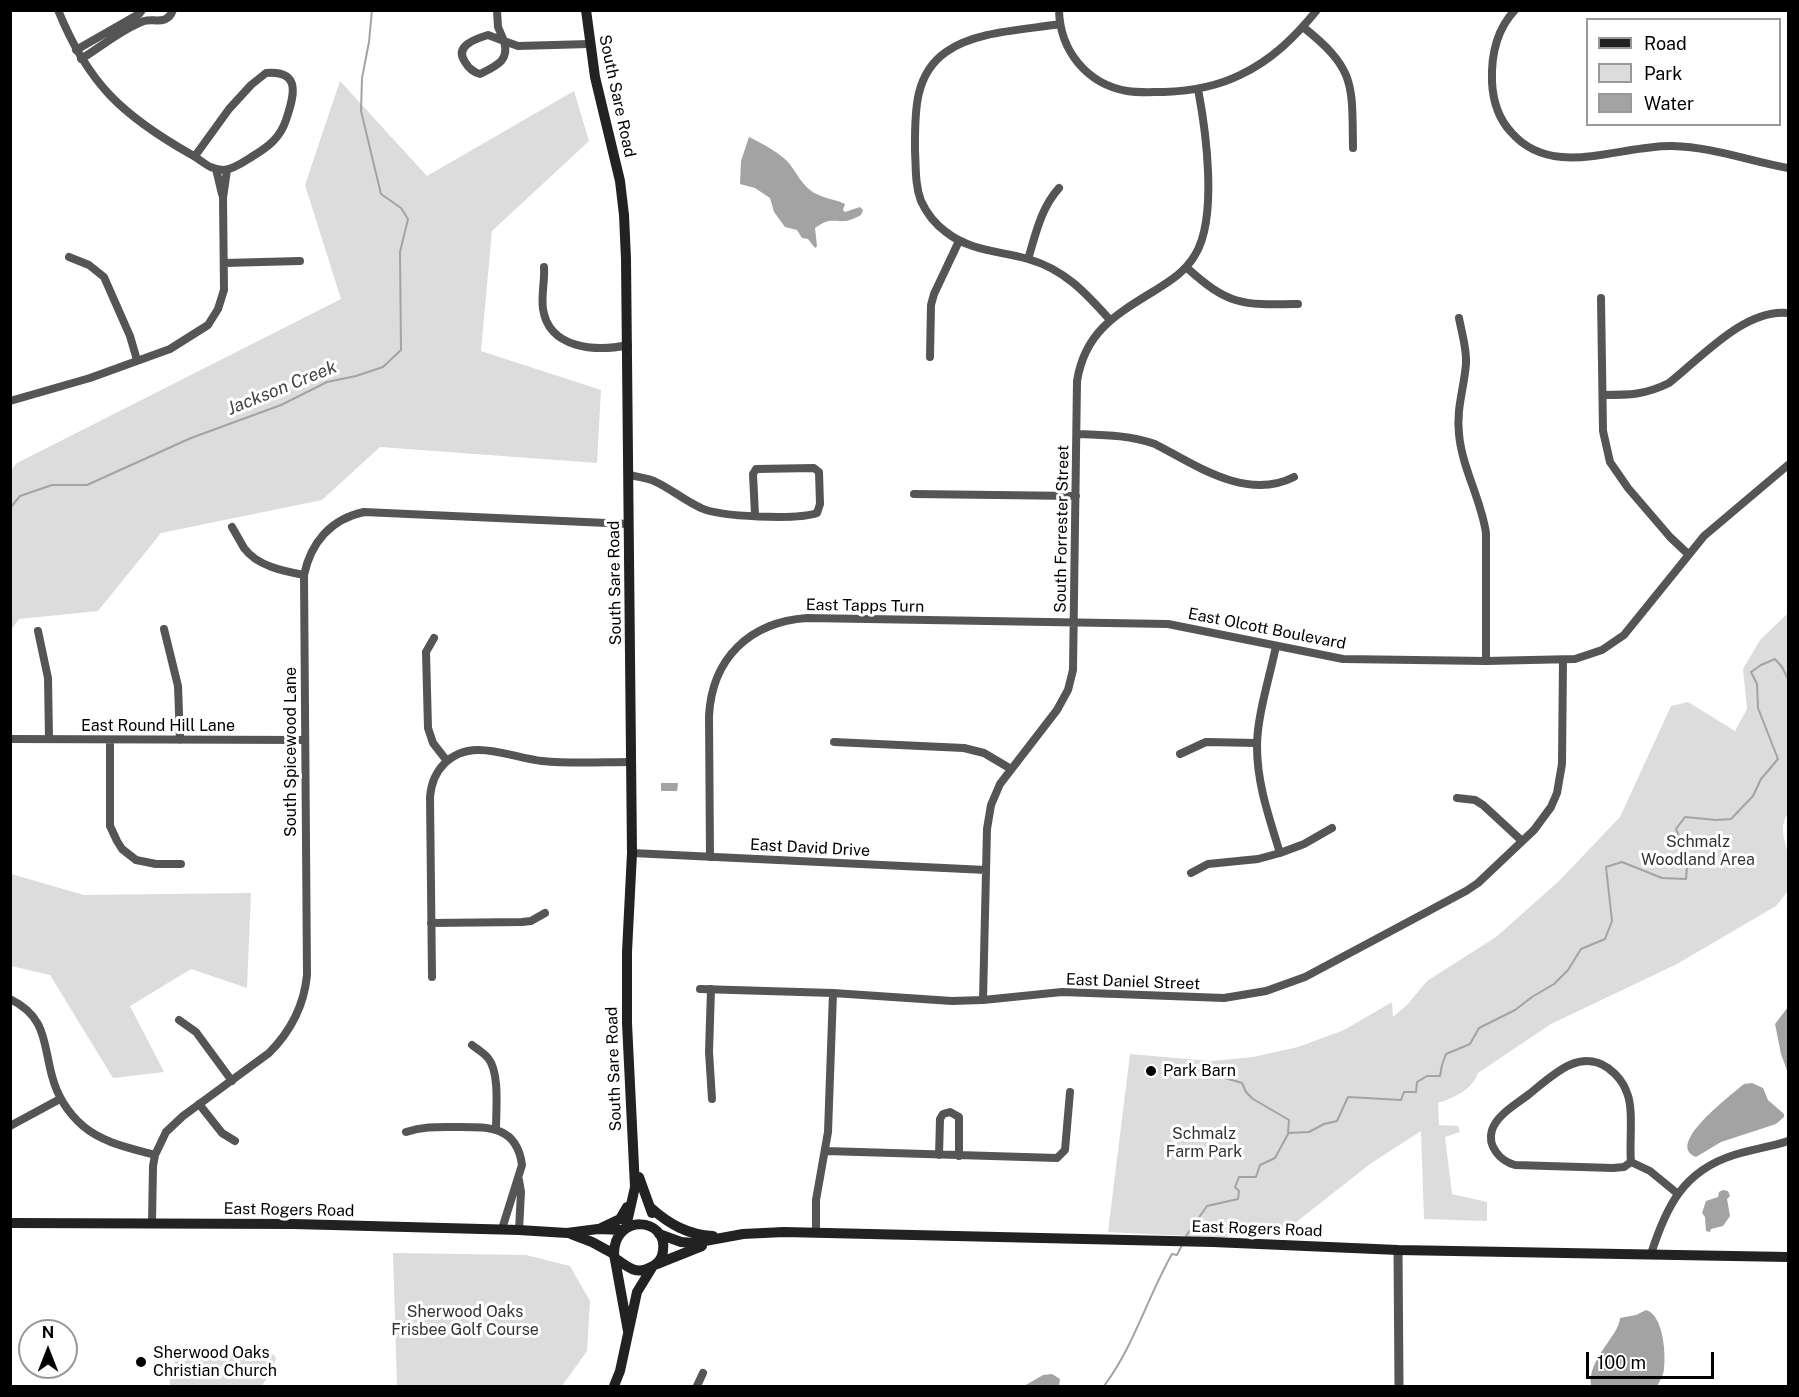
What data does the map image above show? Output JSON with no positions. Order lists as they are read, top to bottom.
{
  "streets": {
    "main road": ["South Sare Road", "East Rogers Road"],
    "street": [
      "South Forrester Street",
      "East Tapps Turn",
      "East Olcott Boulevard",
      "East Round Hill Lane",
      "South Spicewood Lane",
      "East David Drive",
      "East Daniel Street"
    ]
  },
  "crossings": [
    ["South Sare Road", "South Spicewood Lane"],
    ["South Sare Road", "East David Drive"],
    ["South Sare Road", "East Rogers Road"],
    ["South Forrester Street", "East Tapps Turn"],
    ["South Forrester Street", "East Olcott Boulevard"],
    ["South Forrester Street", "East David Drive"],
    ["South Forrester Street", "East Daniel Street"],
    ["East Tapps Turn", "East Olcott Boulevard"],
    ["East Tapps Turn", "East David Drive"],
    ["East Olcott Boulevard", "East Daniel Street"],
    ["East Round Hill Lane", "South Spicewood Lane"],
    ["South Spicewood Lane", "East Rogers Road"]
  ],
  "water": ["Jackson Creek"],
  "parks": ["Schmalz Woodland Area", "Schmalz Farm Park", "Sherwood Oaks Frisbee Golf Course"],
  "places": ["Park Barn", "Sherwood Oaks Christian Church"],
  "legend": ["Road", "Park", "Water"],
  "scale_bar": "100 m",
  "north": "top"
}
